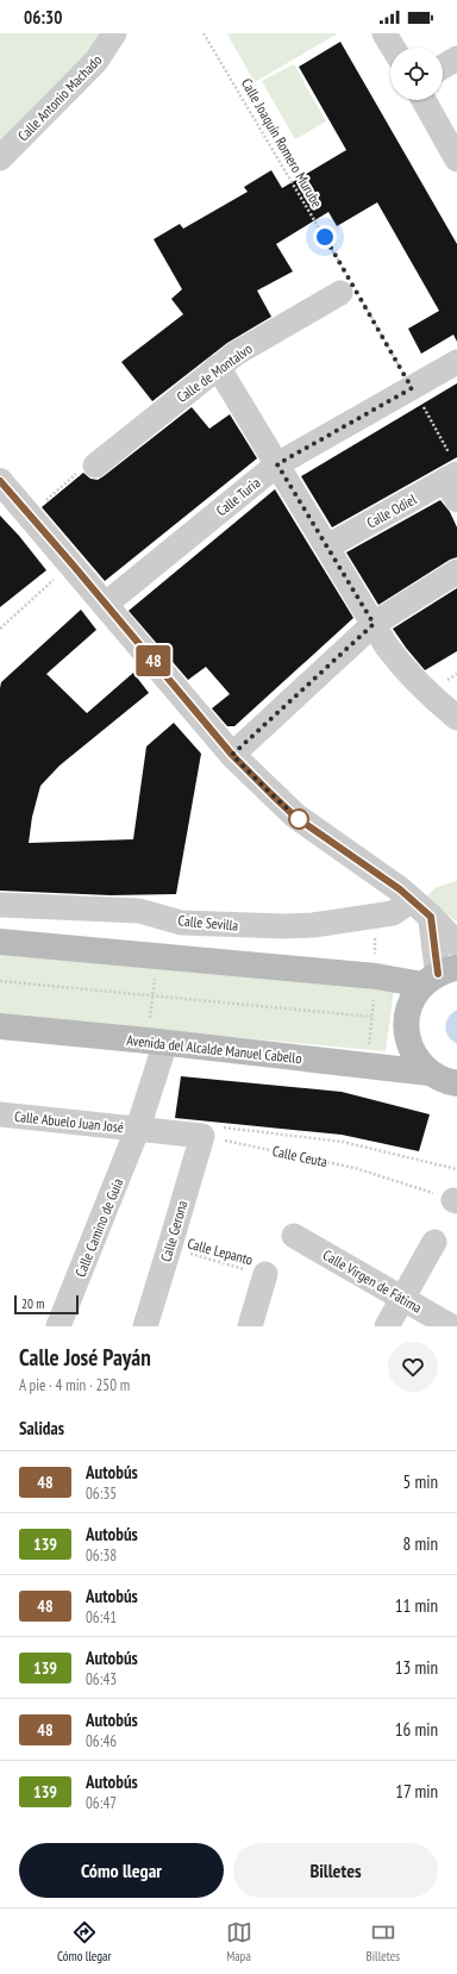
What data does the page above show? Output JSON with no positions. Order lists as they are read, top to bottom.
{
  "streets": {
    "main road": ["Avenida del Alcalde Manuel Cabello"],
    "street": [
      "Calle Antonio Machado",
      "Calle de Montalvo",
      "Calle Turia",
      "Calle Odiel",
      "Calle Sevilla",
      "Calle Abuelo Juan José",
      "Calle Camino de Guía",
      "Calle Gerona",
      "Calle Virgen de Fátima"
    ],
    "path": ["Calle Joaquín Romero Murube", "Calle Ceuta", "Calle Lepanto"]
  },
  "crossings": [
    ["Calle Joaquín Romero Murube", "Calle de Montalvo"],
    ["Calle Joaquín Romero Murube", "Calle Turia"],
    ["Calle Joaquín Romero Murube", "Calle Odiel"],
    ["Avenida del Alcalde Manuel Cabello", "Calle Camino de Guía"],
    ["Calle Abuelo Juan José", "Calle Camino de Guía"],
    ["Calle Ceuta", "Calle Gerona"],
    ["Calle Gerona", "Calle Lepanto"]
  ],
  "lines": ["bus line 48"],
  "scale_bar": "20 m",
  "page": {
    "status": "06:30",
    "on_map": "48",
    "scale": "20 m",
    "heading": [
      ["Calle José Payán", "A pie · 4 min · 250 m"],
      "Salidas"
    ],
    "list": [
      {
        "mark": "48",
        "name": "Autobús",
        "note": "06:35",
        "value": "5 min"
      },
      {
        "mark": "139",
        "name": "Autobús",
        "note": "06:38",
        "value": "8 min"
      },
      {
        "mark": "48",
        "name": "Autobús",
        "note": "06:41",
        "value": "11 min"
      },
      {
        "mark": "139",
        "name": "Autobús",
        "note": "06:43",
        "value": "13 min"
      },
      {
        "mark": "48",
        "name": "Autobús",
        "note": "06:46",
        "value": "16 min"
      },
      {
        "mark": "139",
        "name": "Autobús",
        "note": "06:47",
        "value": "17 min"
      }
    ],
    "buttons": ["Cómo llegar", "Billetes"],
    "tabs": ["Cómo llegar", "Mapa", "Billetes"]
  }
}
